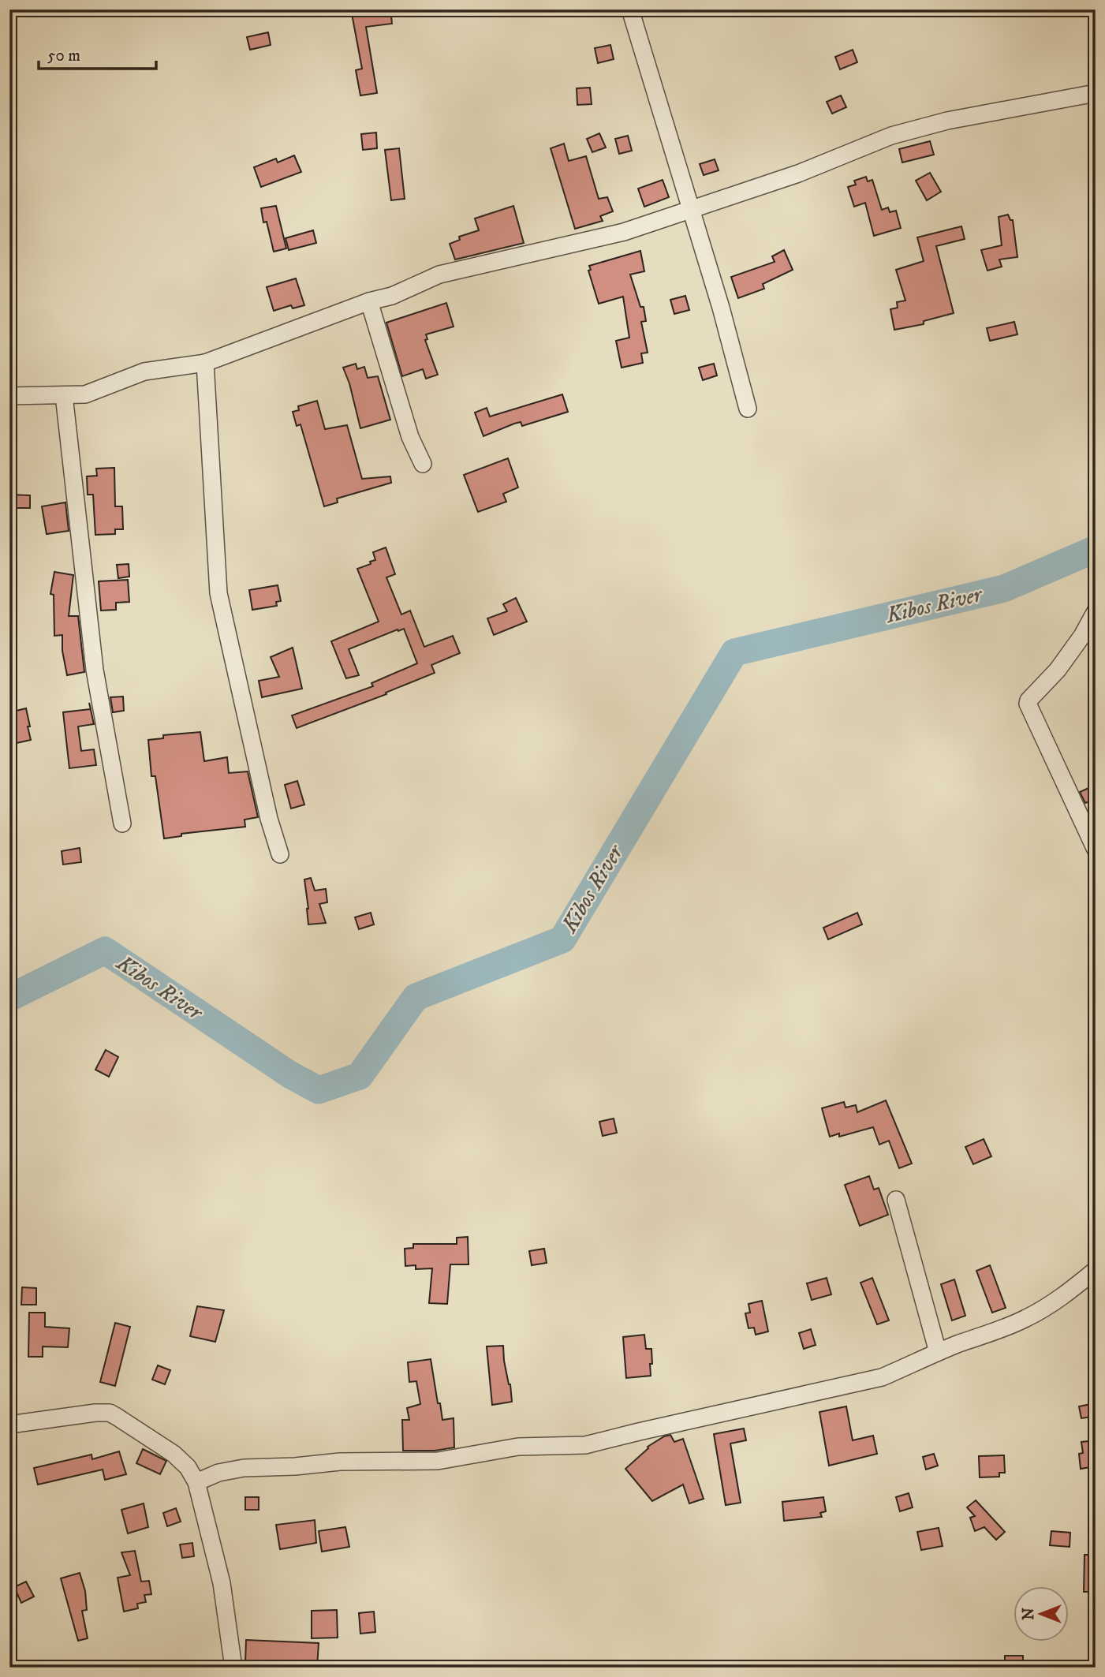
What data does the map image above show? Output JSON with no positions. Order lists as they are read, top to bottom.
{
  "water": ["Kibos River"],
  "scale_bar": "50 m",
  "north": "left"
}
